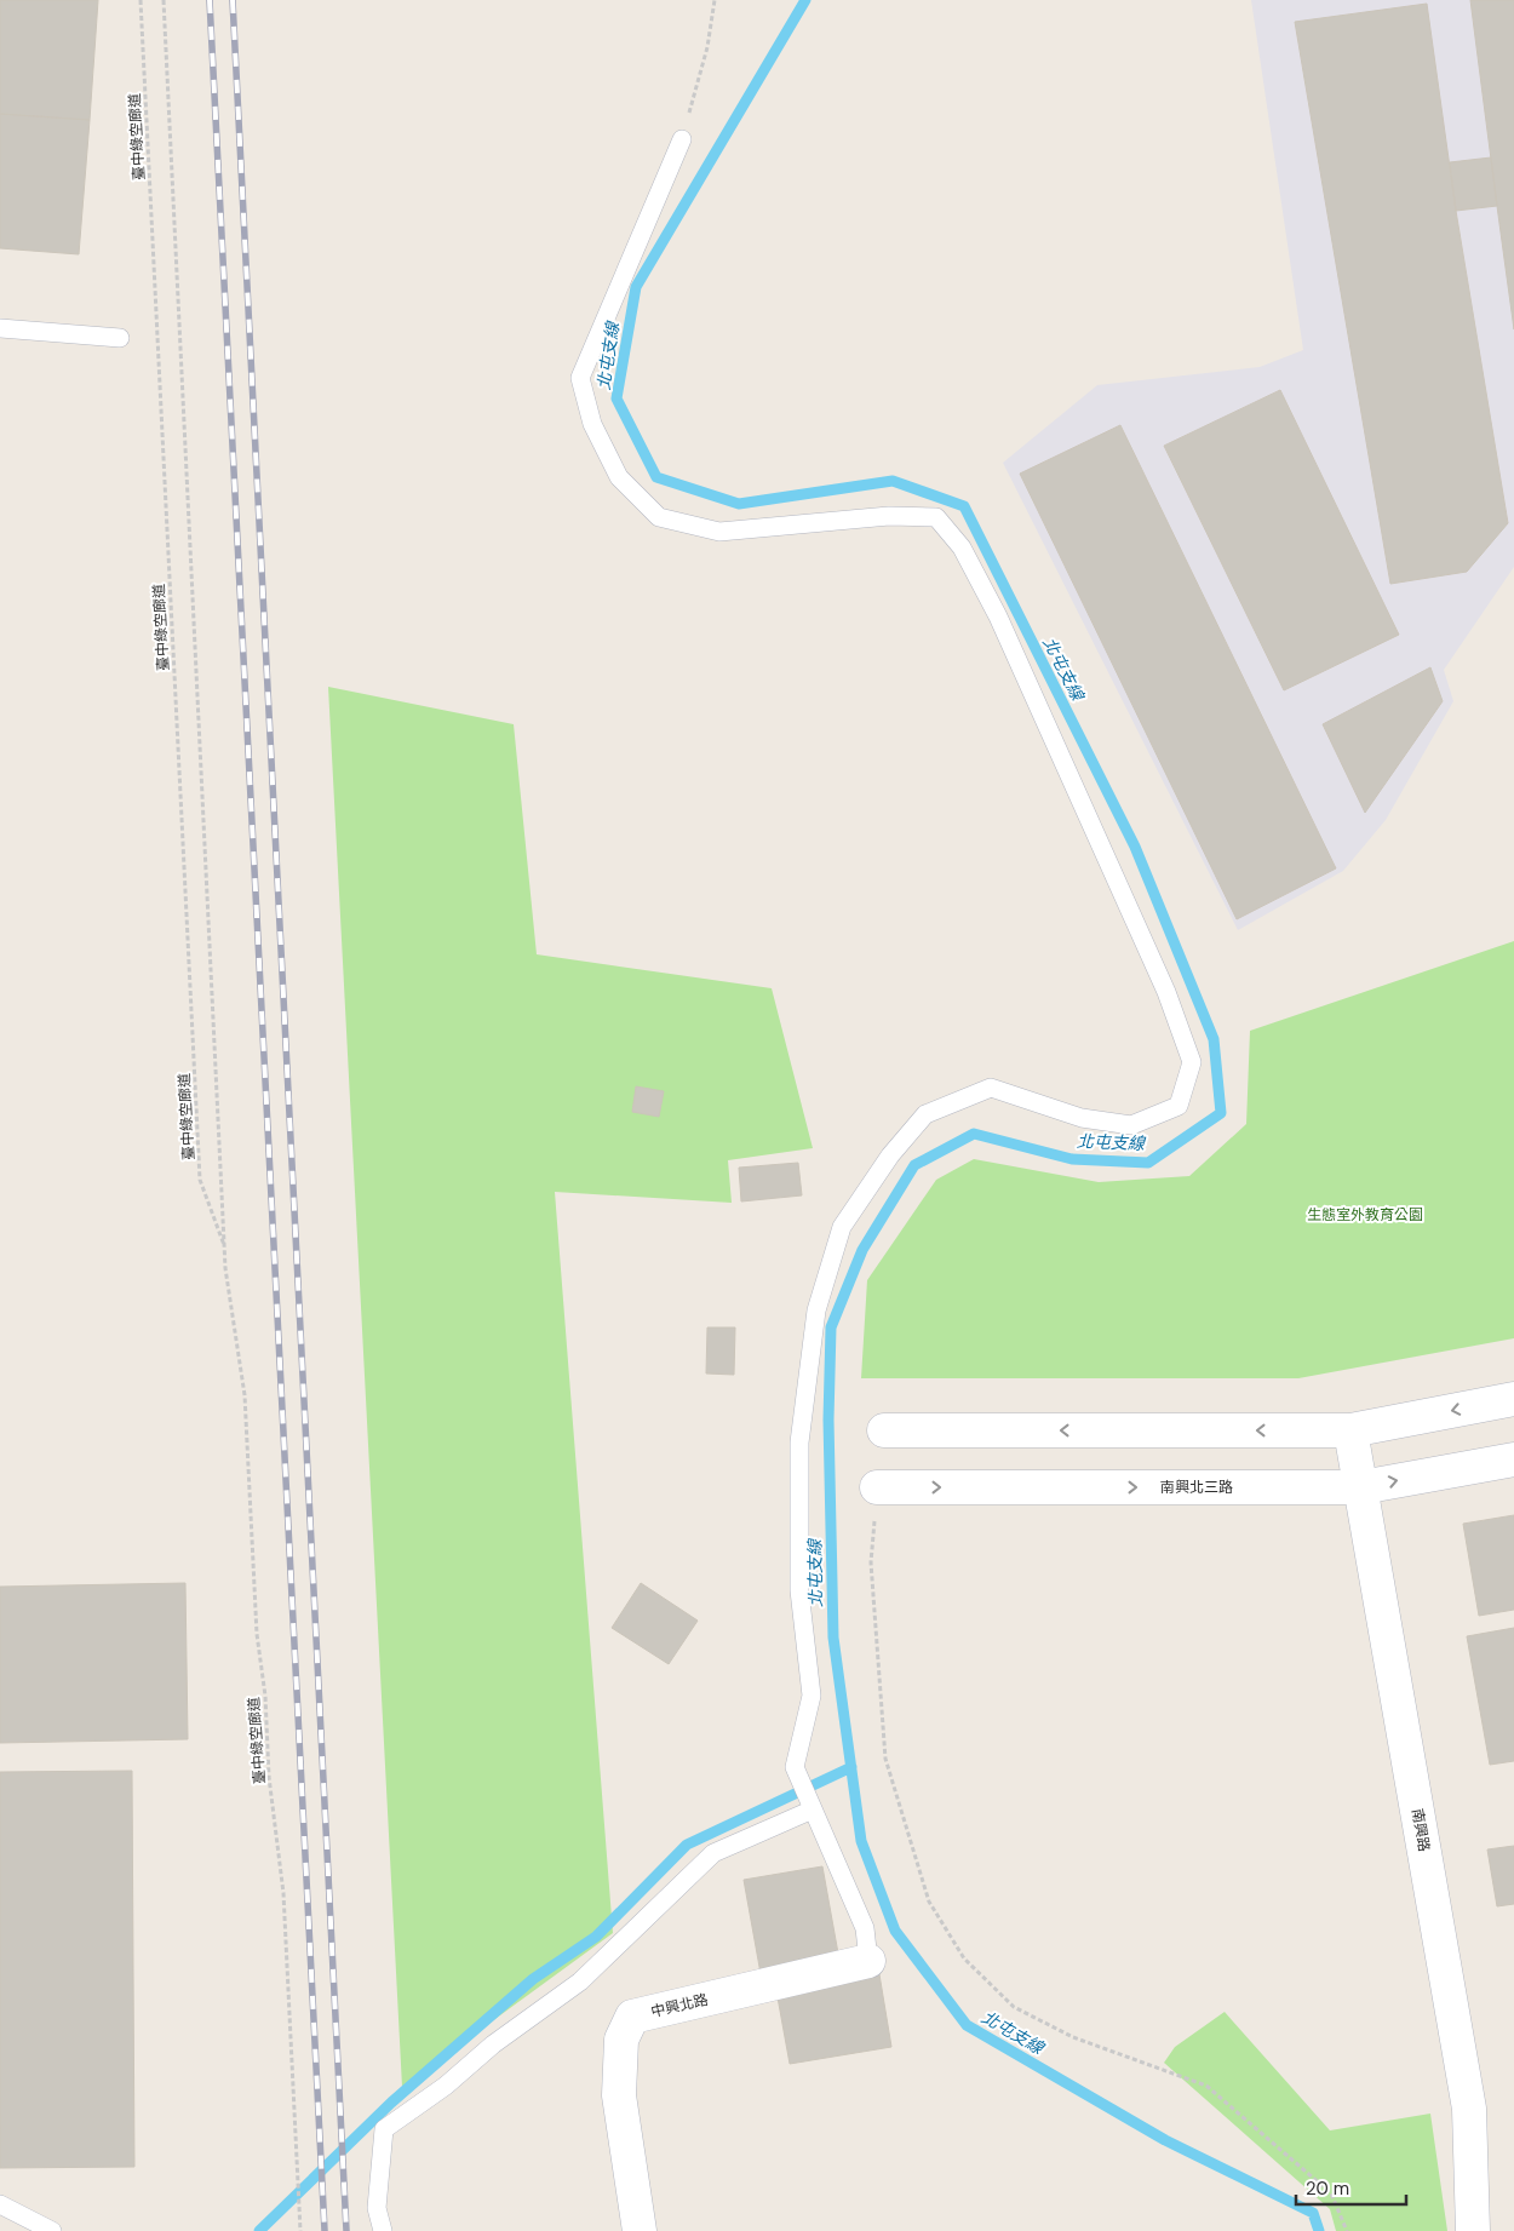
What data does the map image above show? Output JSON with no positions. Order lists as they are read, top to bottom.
{
  "streets": {
    "street": ["南興北三路", "南興路", "中興北路"],
    "path": ["臺中綠空廊道"]
  },
  "crossings": [
    ["南興北三路", "南興路"]
  ],
  "water": ["北屯支線"],
  "parks": ["生態室外教育公園"],
  "scale_bar": "20 m"
}
